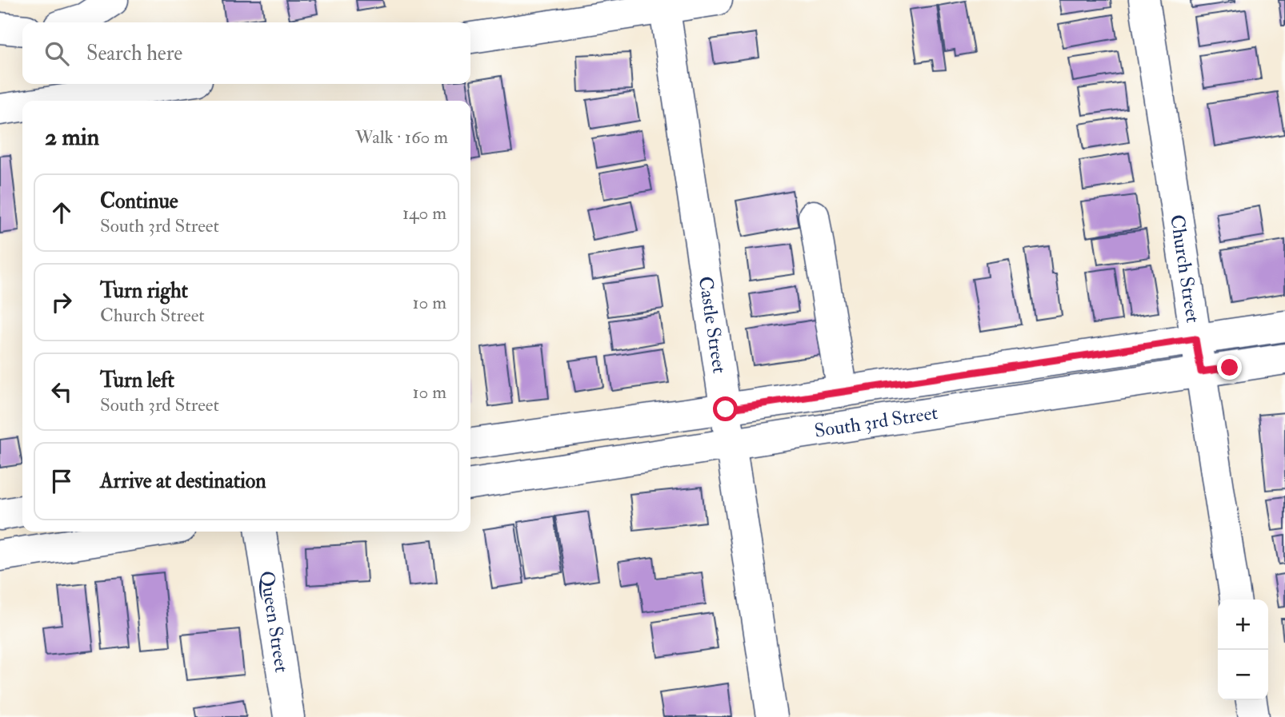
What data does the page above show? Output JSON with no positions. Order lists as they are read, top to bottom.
{
  "streets": {
    "main road": [
      "Church Street",
      "Castle Street",
      "South 3rd Street",
      "Queen Street"
    ]
  },
  "crossings": [
    ["Church Street", "South 3rd Street"],
    ["Castle Street", "South 3rd Street"]
  ],
  "page": {
    "search": "Search here",
    "heading": ["2 min", "Walk · 160 m"],
    "list": [
      ["Continue", "South 3rd Street", "140 m"],
      ["Turn right", "Church Street", "10 m"],
      ["Turn left", "South 3rd Street", "10 m"],
      "Arrive at destination"
    ],
    "map_buttons": ["+", "−"]
  }
}
